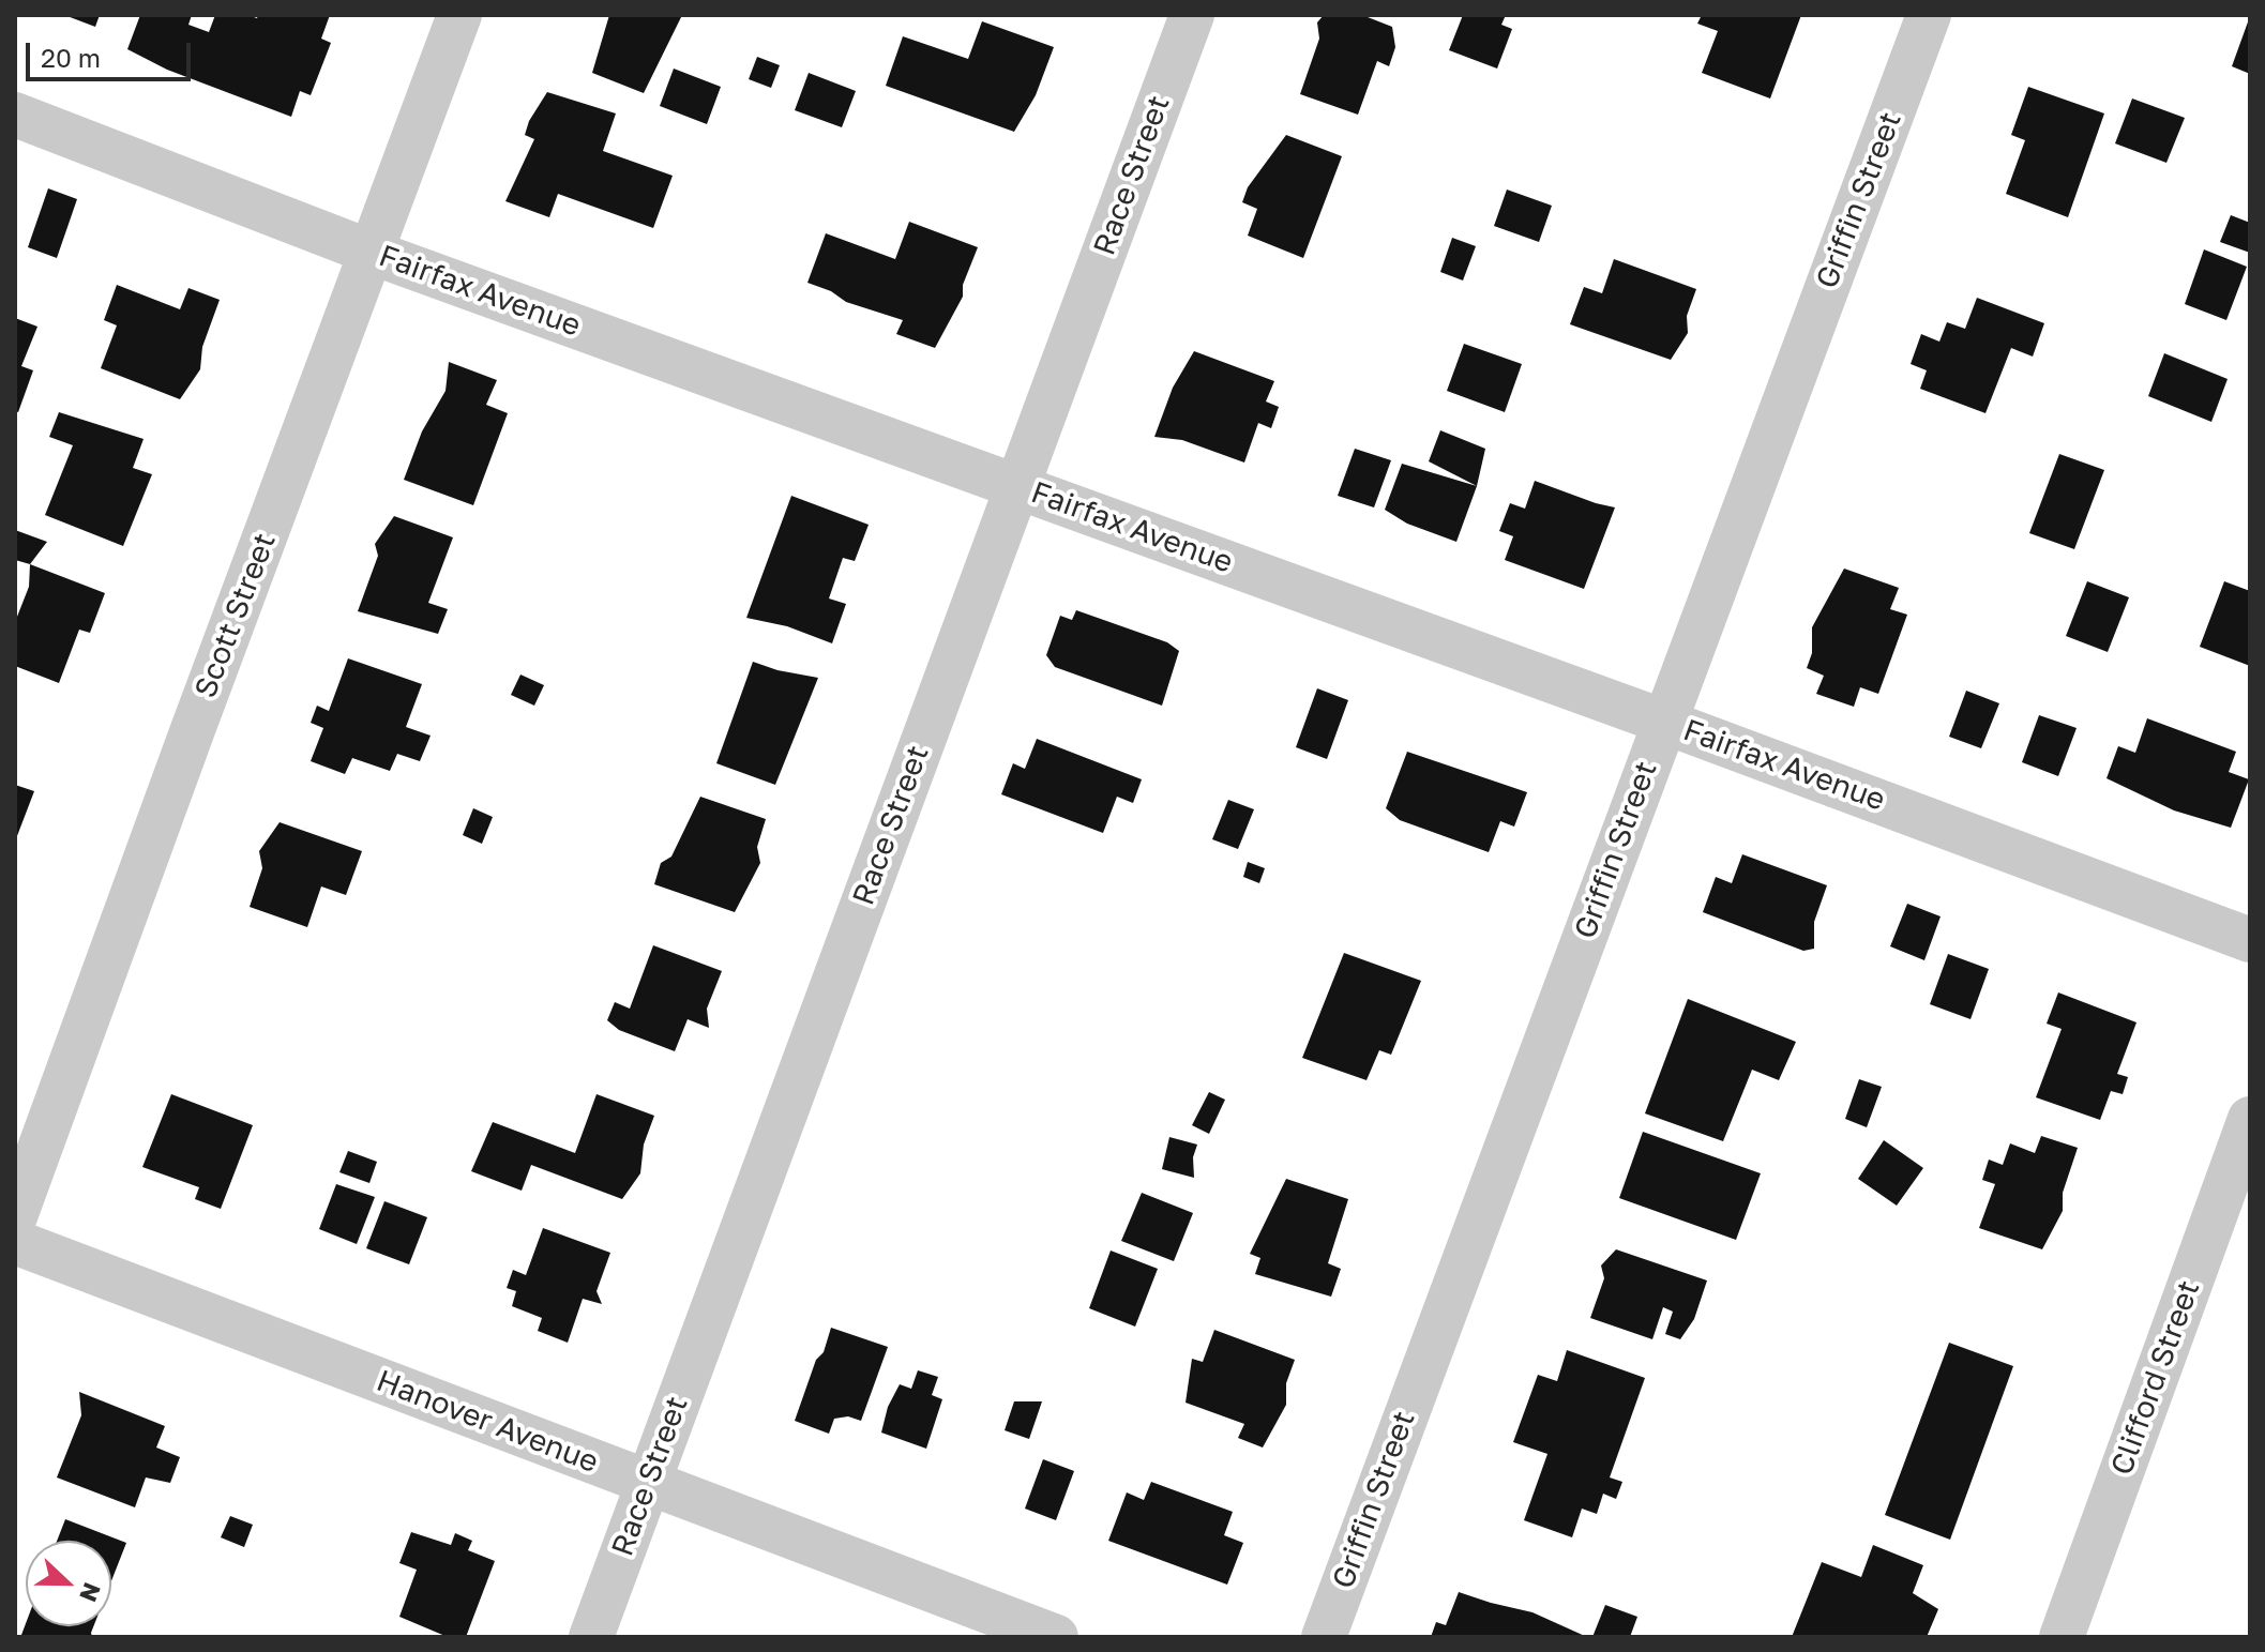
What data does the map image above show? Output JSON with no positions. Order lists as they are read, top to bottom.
{
  "streets": {
    "street": [
      "Race Street",
      "Griffin Street",
      "Fairfax Avenue",
      "Scott Street",
      "Clifford Street",
      "Hanover Avenue"
    ]
  },
  "crossings": [
    ["Race Street", "Fairfax Avenue"],
    ["Race Street", "Hanover Avenue"],
    ["Griffin Street", "Fairfax Avenue"],
    ["Fairfax Avenue", "Scott Street"]
  ],
  "scale_bar": "20 m",
  "north": "right"
}
